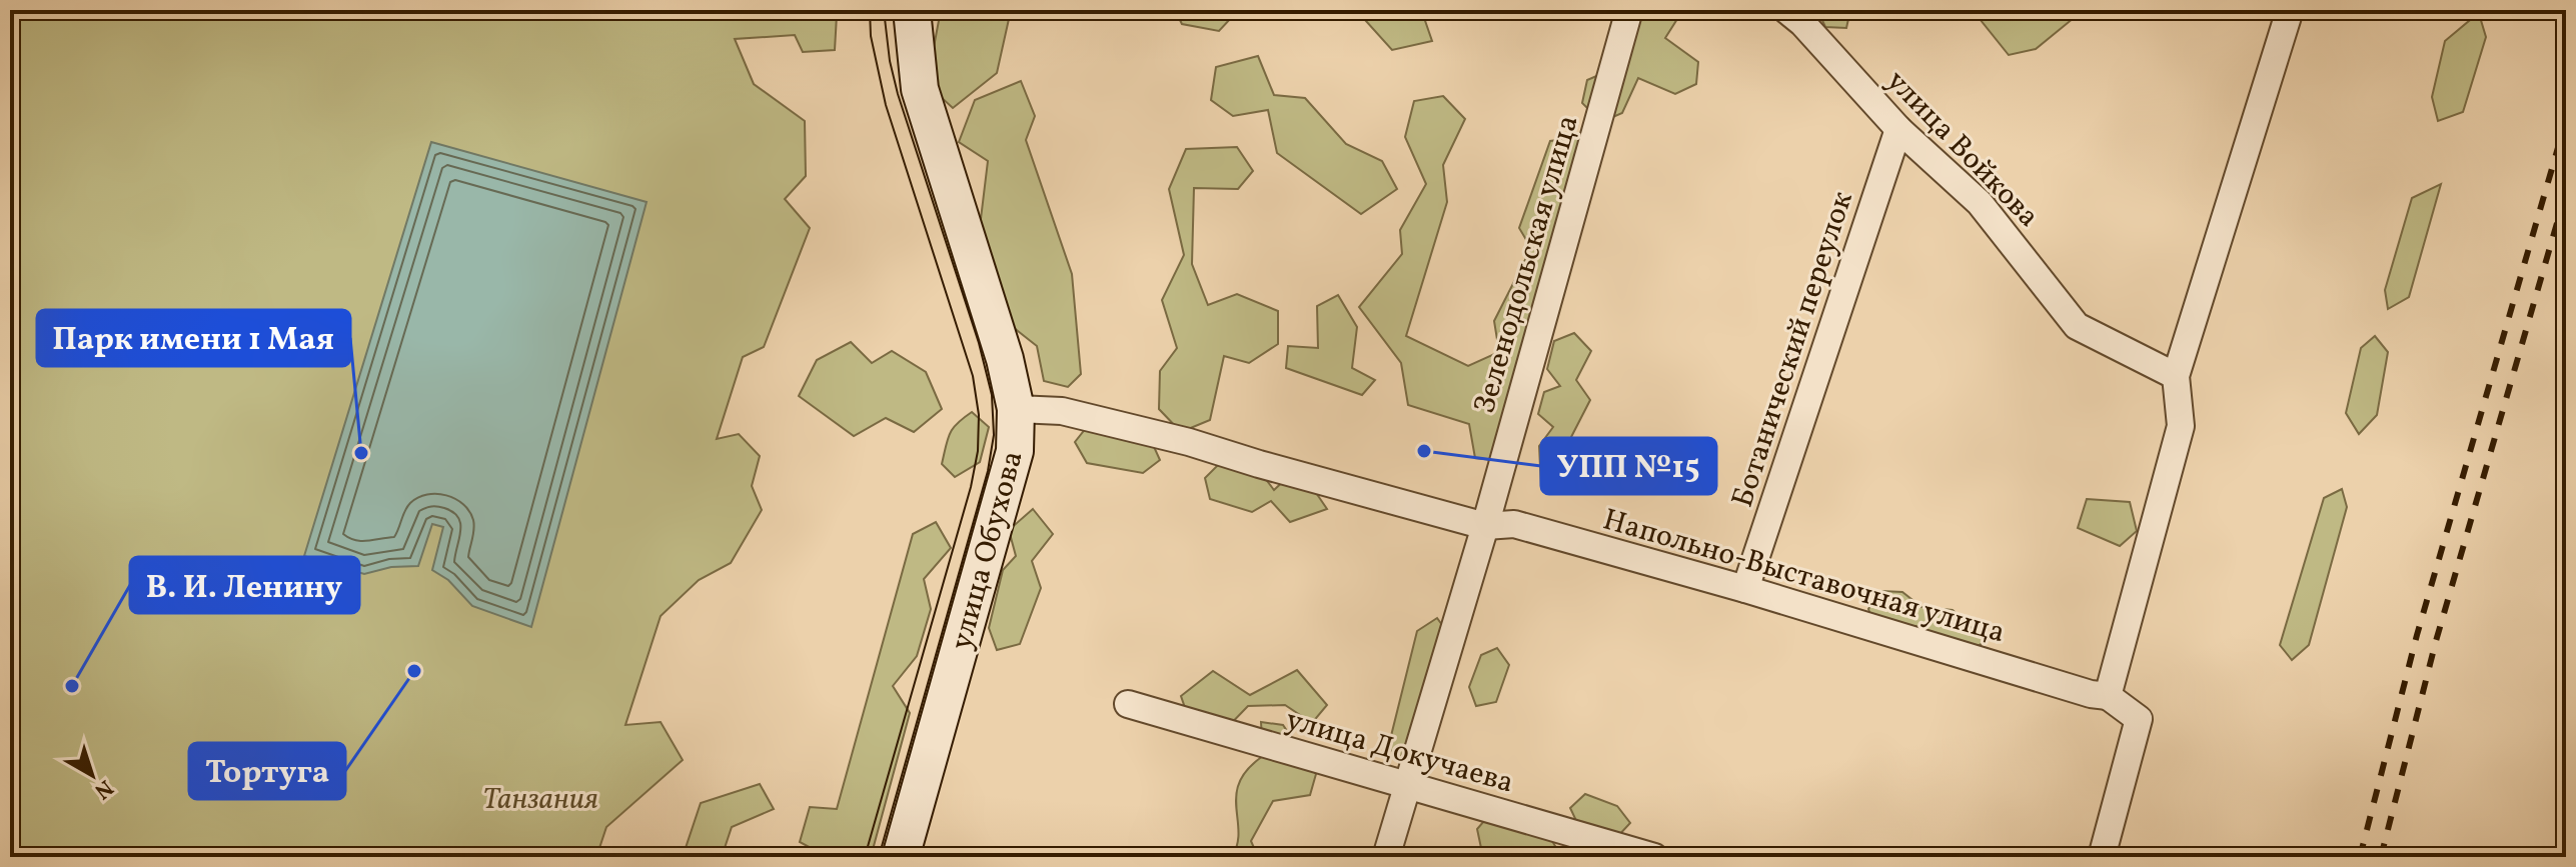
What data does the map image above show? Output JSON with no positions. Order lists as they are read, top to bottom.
{
  "streets": {
    "street": [
      "улица Войкова",
      "Зеленодольская улица",
      "Ботанический переулок",
      "улица Обухова",
      "Напольно-Выставочная улица",
      "улица Докучаева"
    ]
  },
  "crossings": [
    ["улица Войкова", "Ботанический переулок"],
    ["Зеленодольская улица", "Напольно-Выставочная улица"],
    ["Зеленодольская улица", "улица Докучаева"],
    ["Ботанический переулок", "Напольно-Выставочная улица"],
    ["улица Обухова", "Напольно-Выставочная улица"]
  ],
  "parks": ["Танзания"],
  "places": [
    "УПП №15",
    "Парк имени 1 Мая",
    "Тортуга",
    "В. И. Ленину"
  ],
  "north": "bottom right"
}
